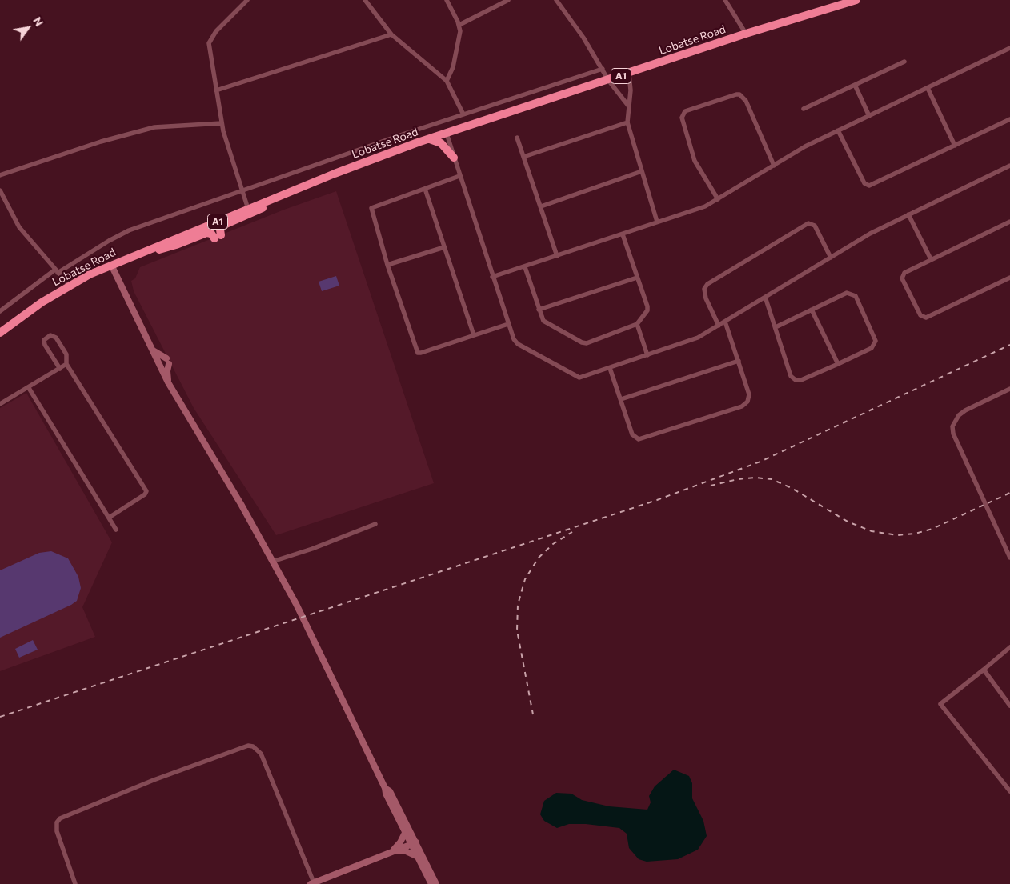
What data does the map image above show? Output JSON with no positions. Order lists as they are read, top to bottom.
{
  "streets": {
    "highway": ["Lobatse Road", "A1"]
  },
  "north": "top right"
}
